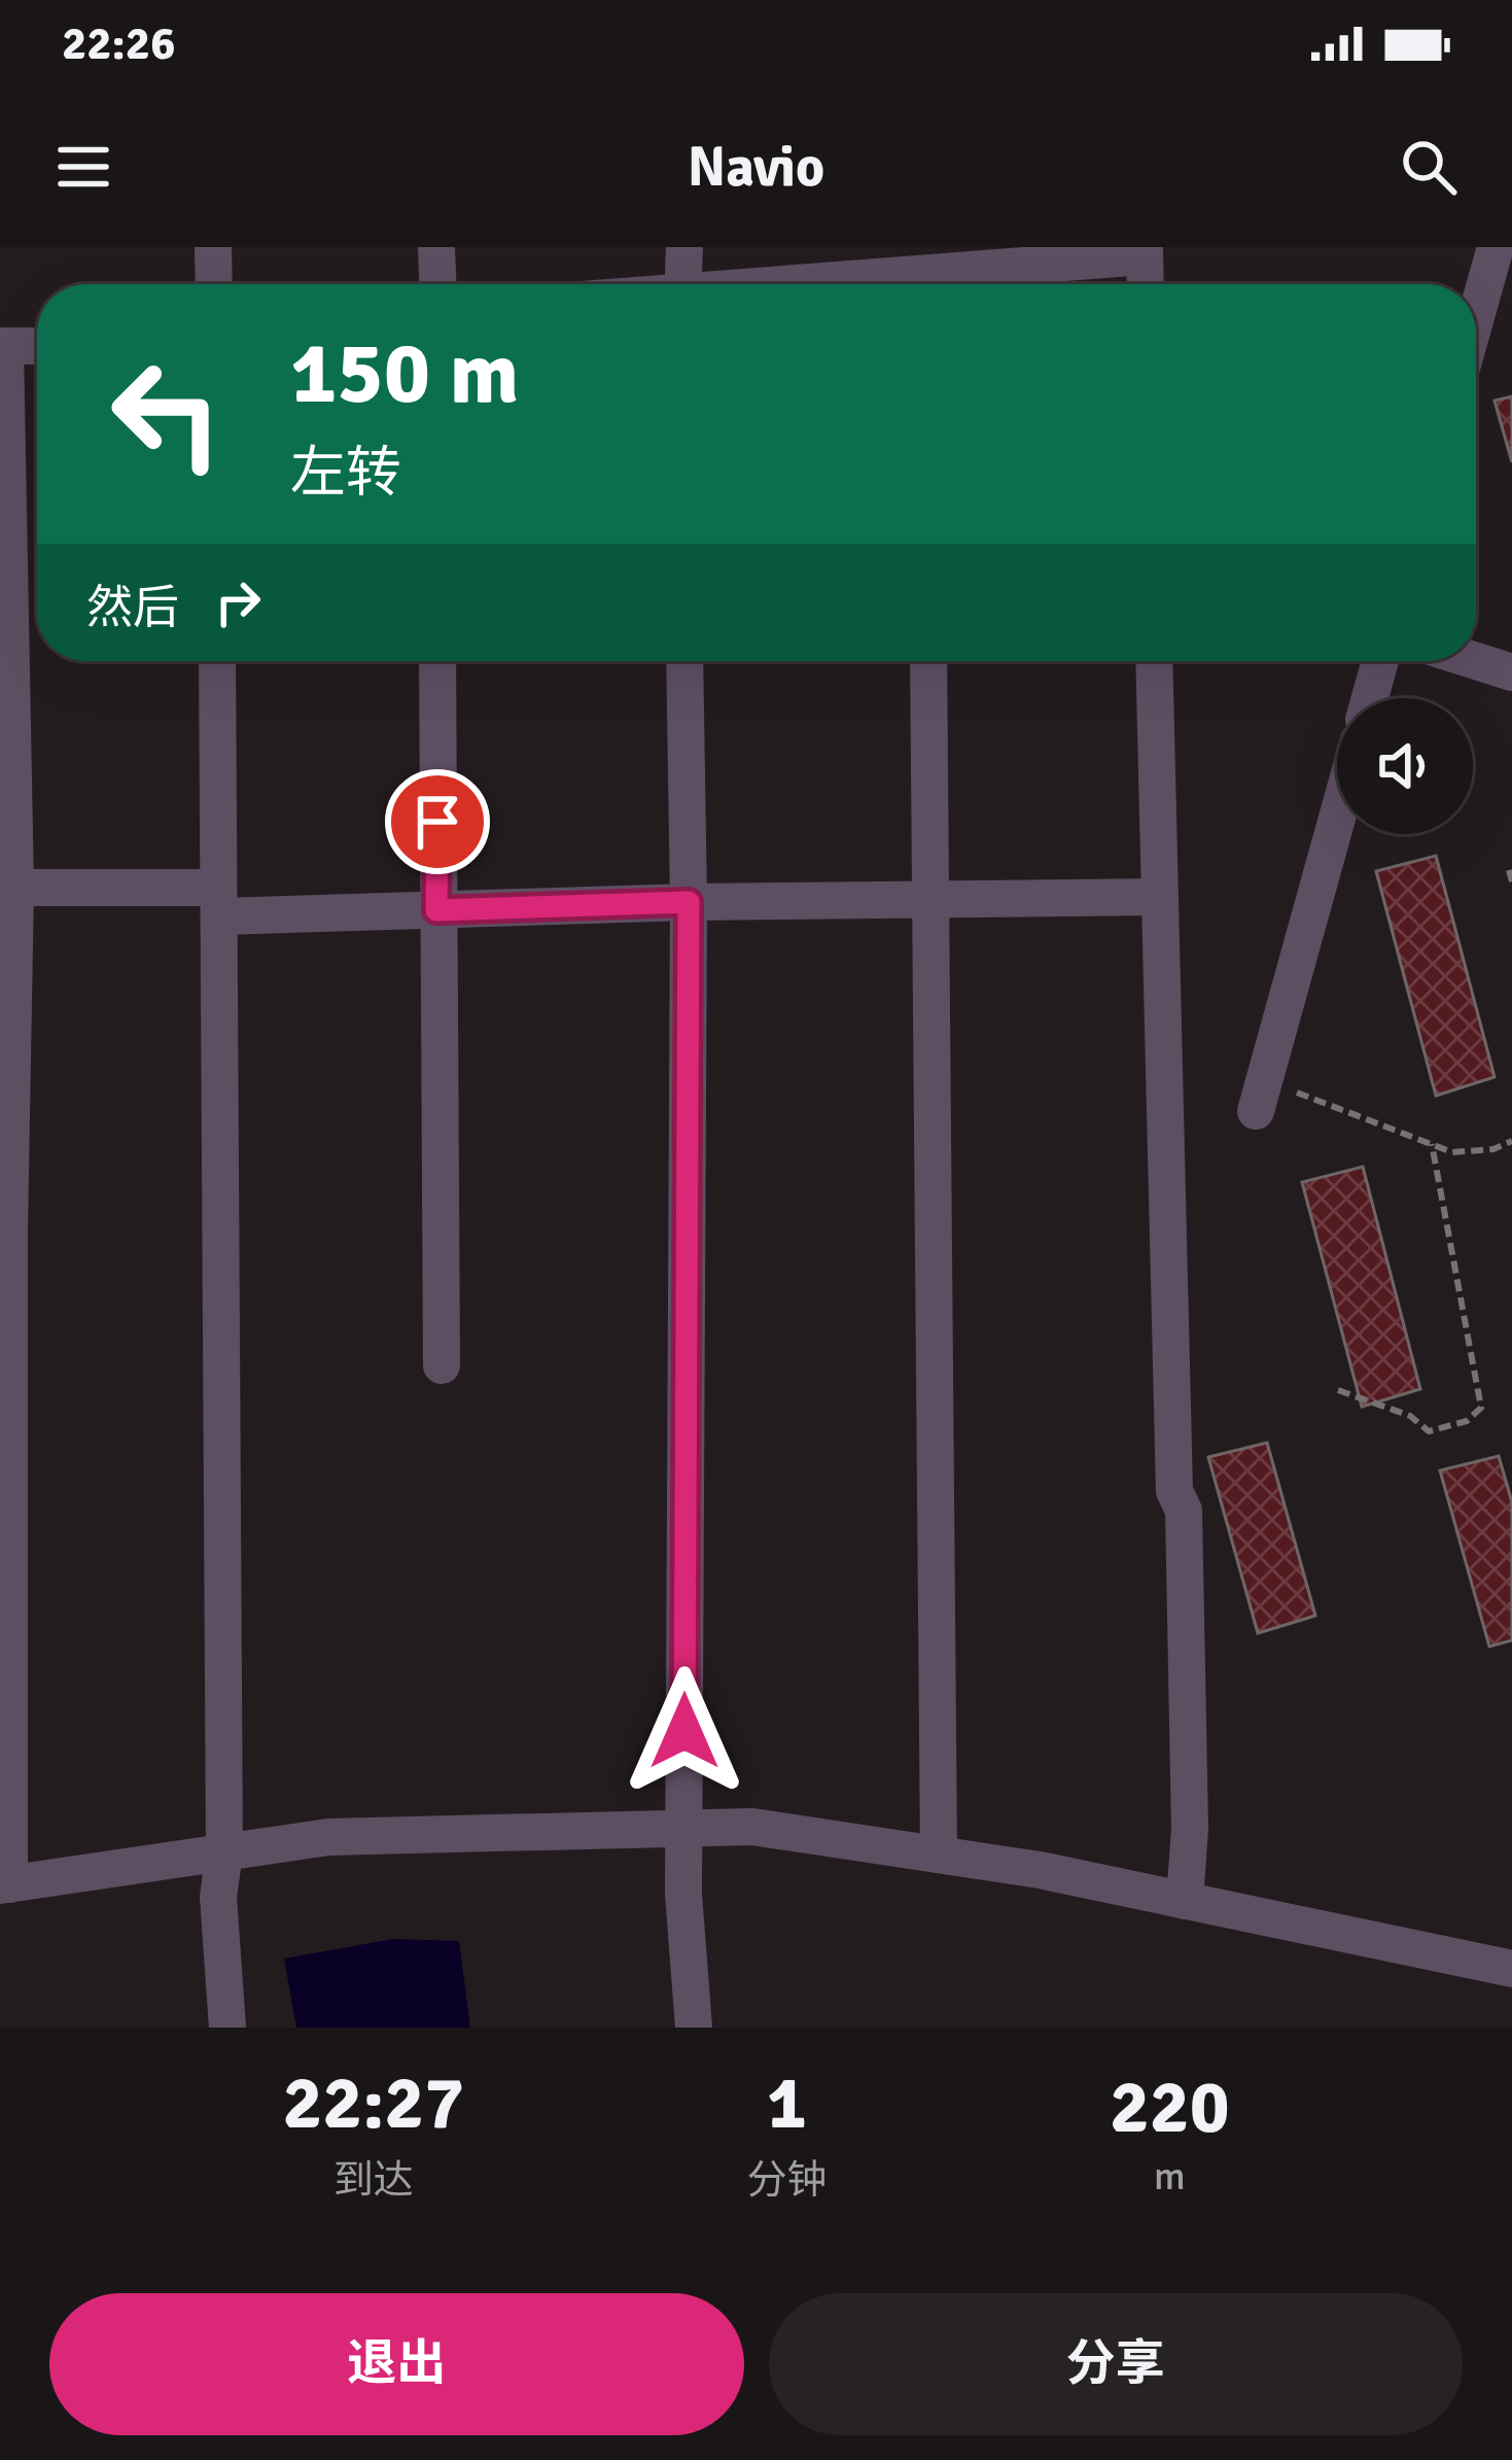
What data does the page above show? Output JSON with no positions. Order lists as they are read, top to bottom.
{
  "page": {
    "status": "22:26",
    "header": "Navio",
    "turn": ["150 m", "左转"],
    "then": "然后",
    "eta": [
      "22:27",
      "到达",
      "1",
      "分钟",
      "220",
      "m"
    ],
    "buttons": ["退出", "分享"]
  }
}
